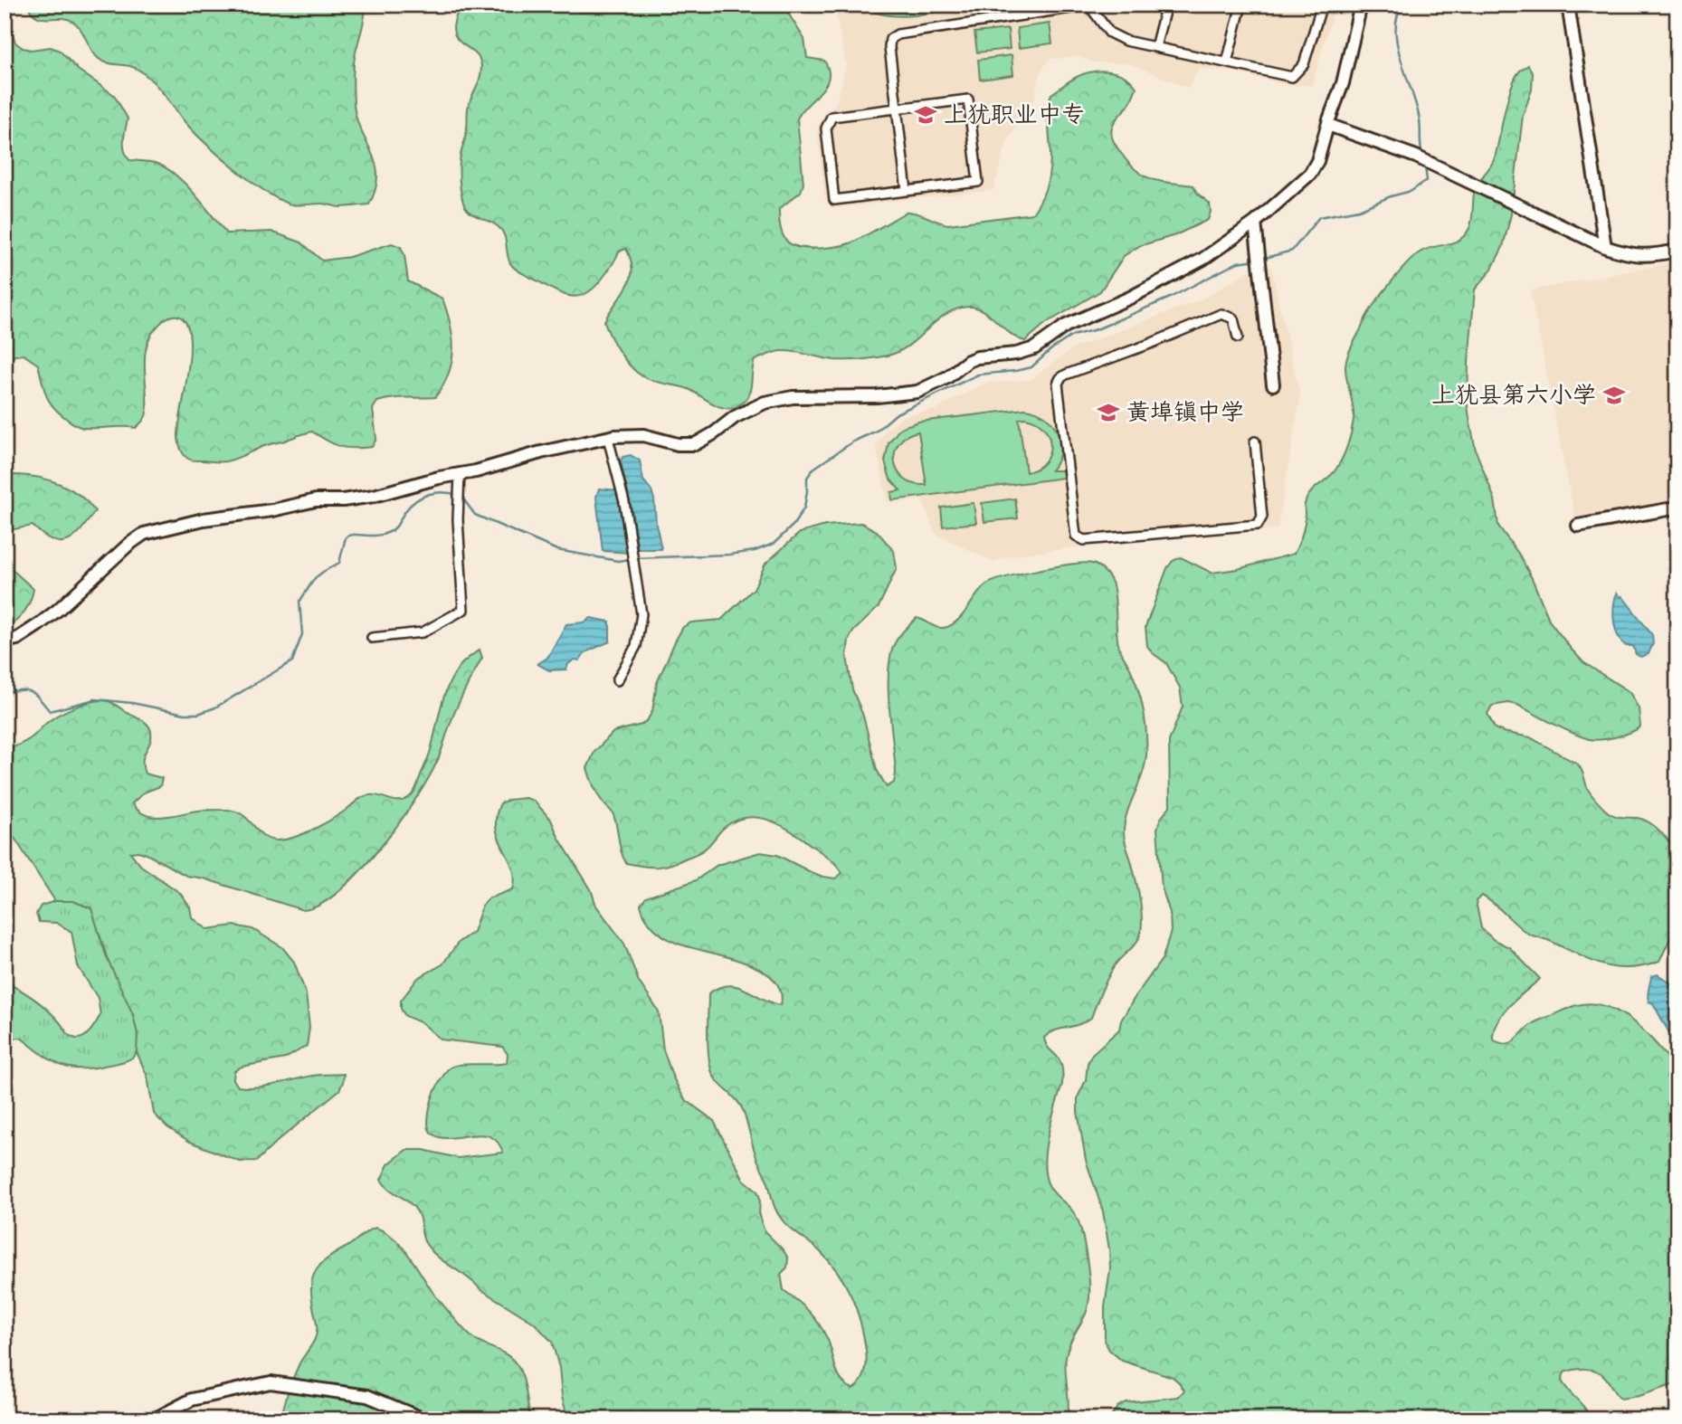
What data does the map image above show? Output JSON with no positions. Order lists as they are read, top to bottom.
{
  "places": {
    "school or university": ["上犹职业中专", "上犹县第六小学", "黄埠镇中学"]
  }
}
